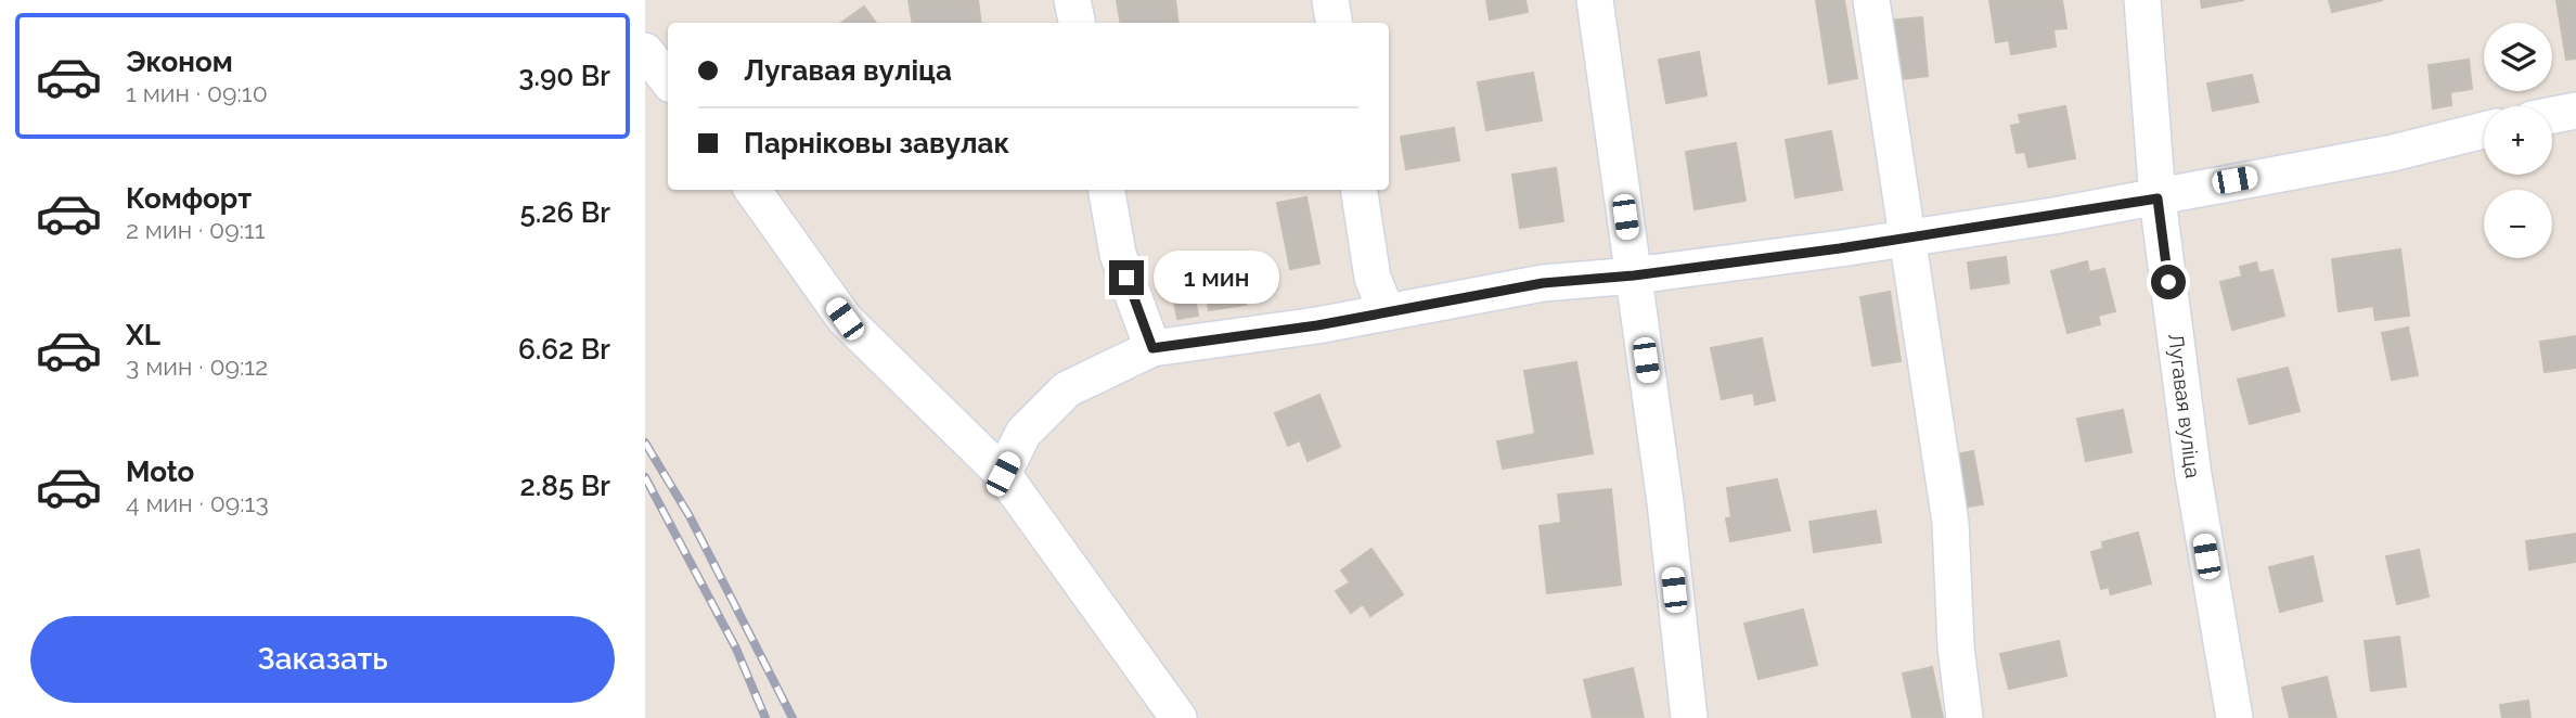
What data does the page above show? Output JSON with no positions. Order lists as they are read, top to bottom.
{
  "streets": {
    "street": ["Лугавая вуліца"]
  },
  "page": {
    "list": [
      {
        "name": "Эконом",
        "note": "1 мин · 09:10",
        "value": "3.90 Br"
      },
      {
        "name": "Комфорт",
        "note": "2 мин · 09:11",
        "value": "5.26 Br"
      },
      {
        "name": "XL",
        "note": "3 мин · 09:12",
        "value": "6.62 Br"
      },
      {
        "name": "Moto",
        "note": "4 мин · 09:13",
        "value": "2.85 Br"
      }
    ],
    "map_buttons": ["+", "−"],
    "banner": ["Лугавая вуліца", "Парніковы завулак"],
    "bubble": "1 мин",
    "buttons": "Заказать"
  }
}
